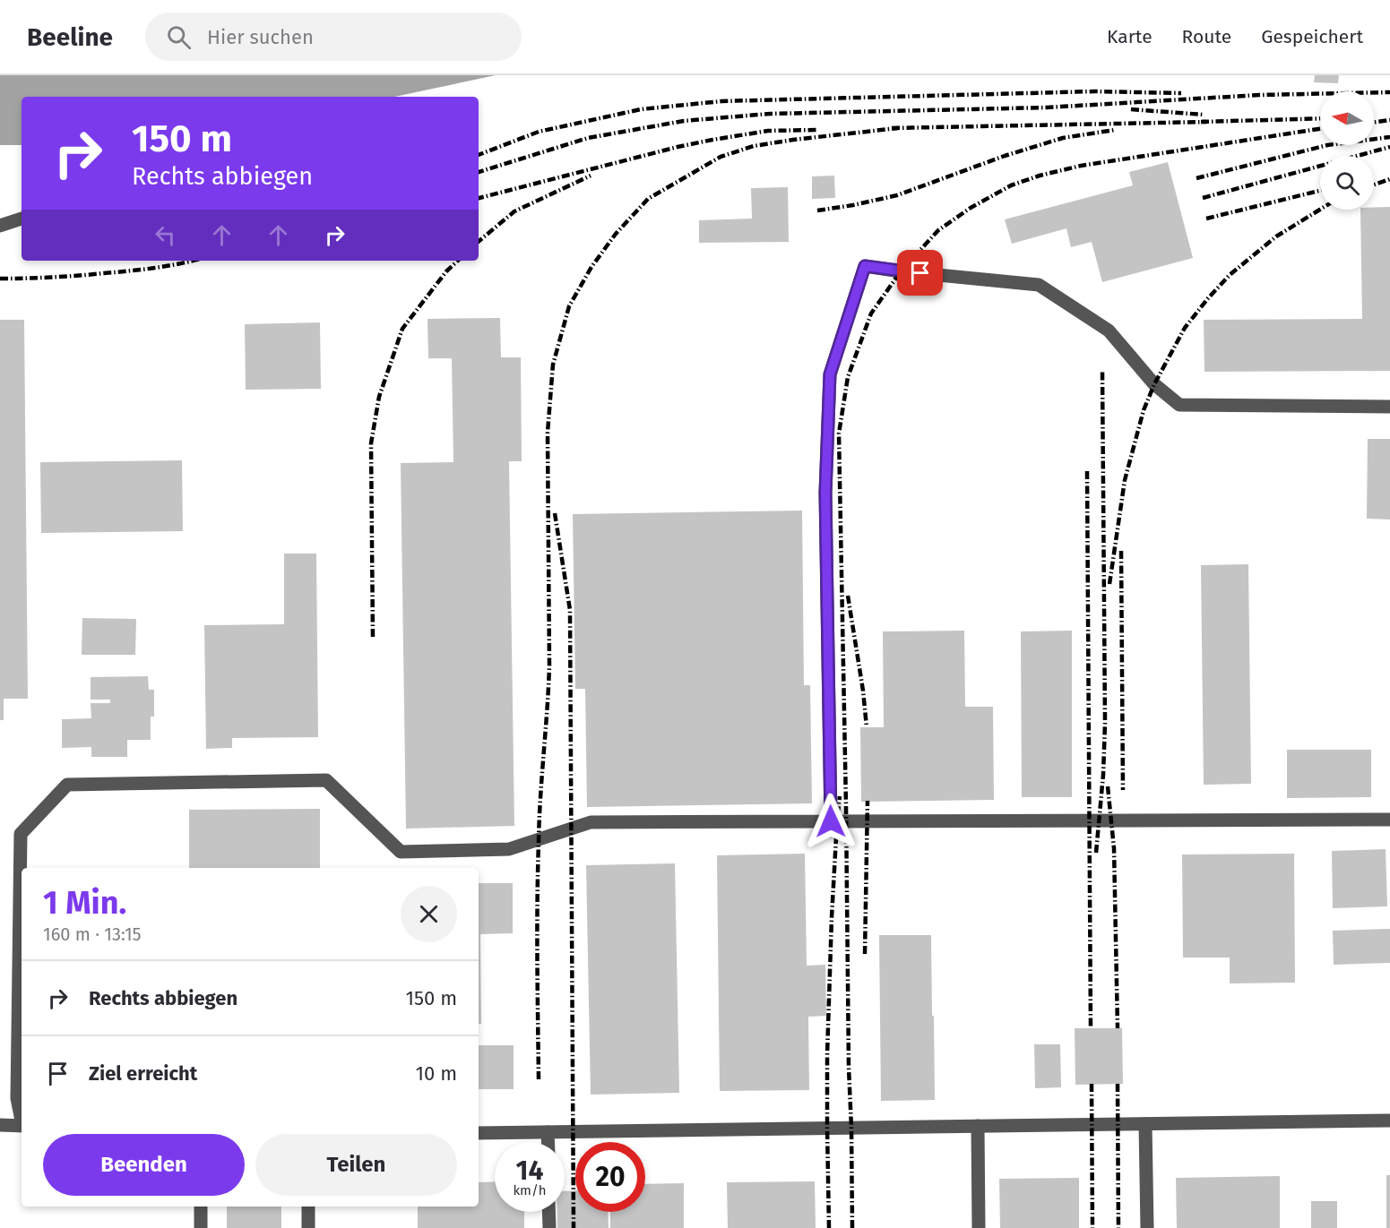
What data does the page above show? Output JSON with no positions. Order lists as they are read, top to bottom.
{
  "north": "left",
  "page": {
    "header": "Beeline",
    "search": "Hier suchen",
    "nav": ["Karte", "Route", "Gespeichert"],
    "turn": ["150 m", "Rechts abbiegen"],
    "heading": ["1 Min.", "160 m · 13:15"],
    "list": [
      {
        "name": "Rechts abbiegen",
        "value": "150 m"
      },
      {
        "name": "Ziel erreicht",
        "value": "10 m"
      }
    ],
    "buttons": ["Beenden", "Teilen"],
    "speed": "14 km/h",
    "limit": "20"
  }
}
